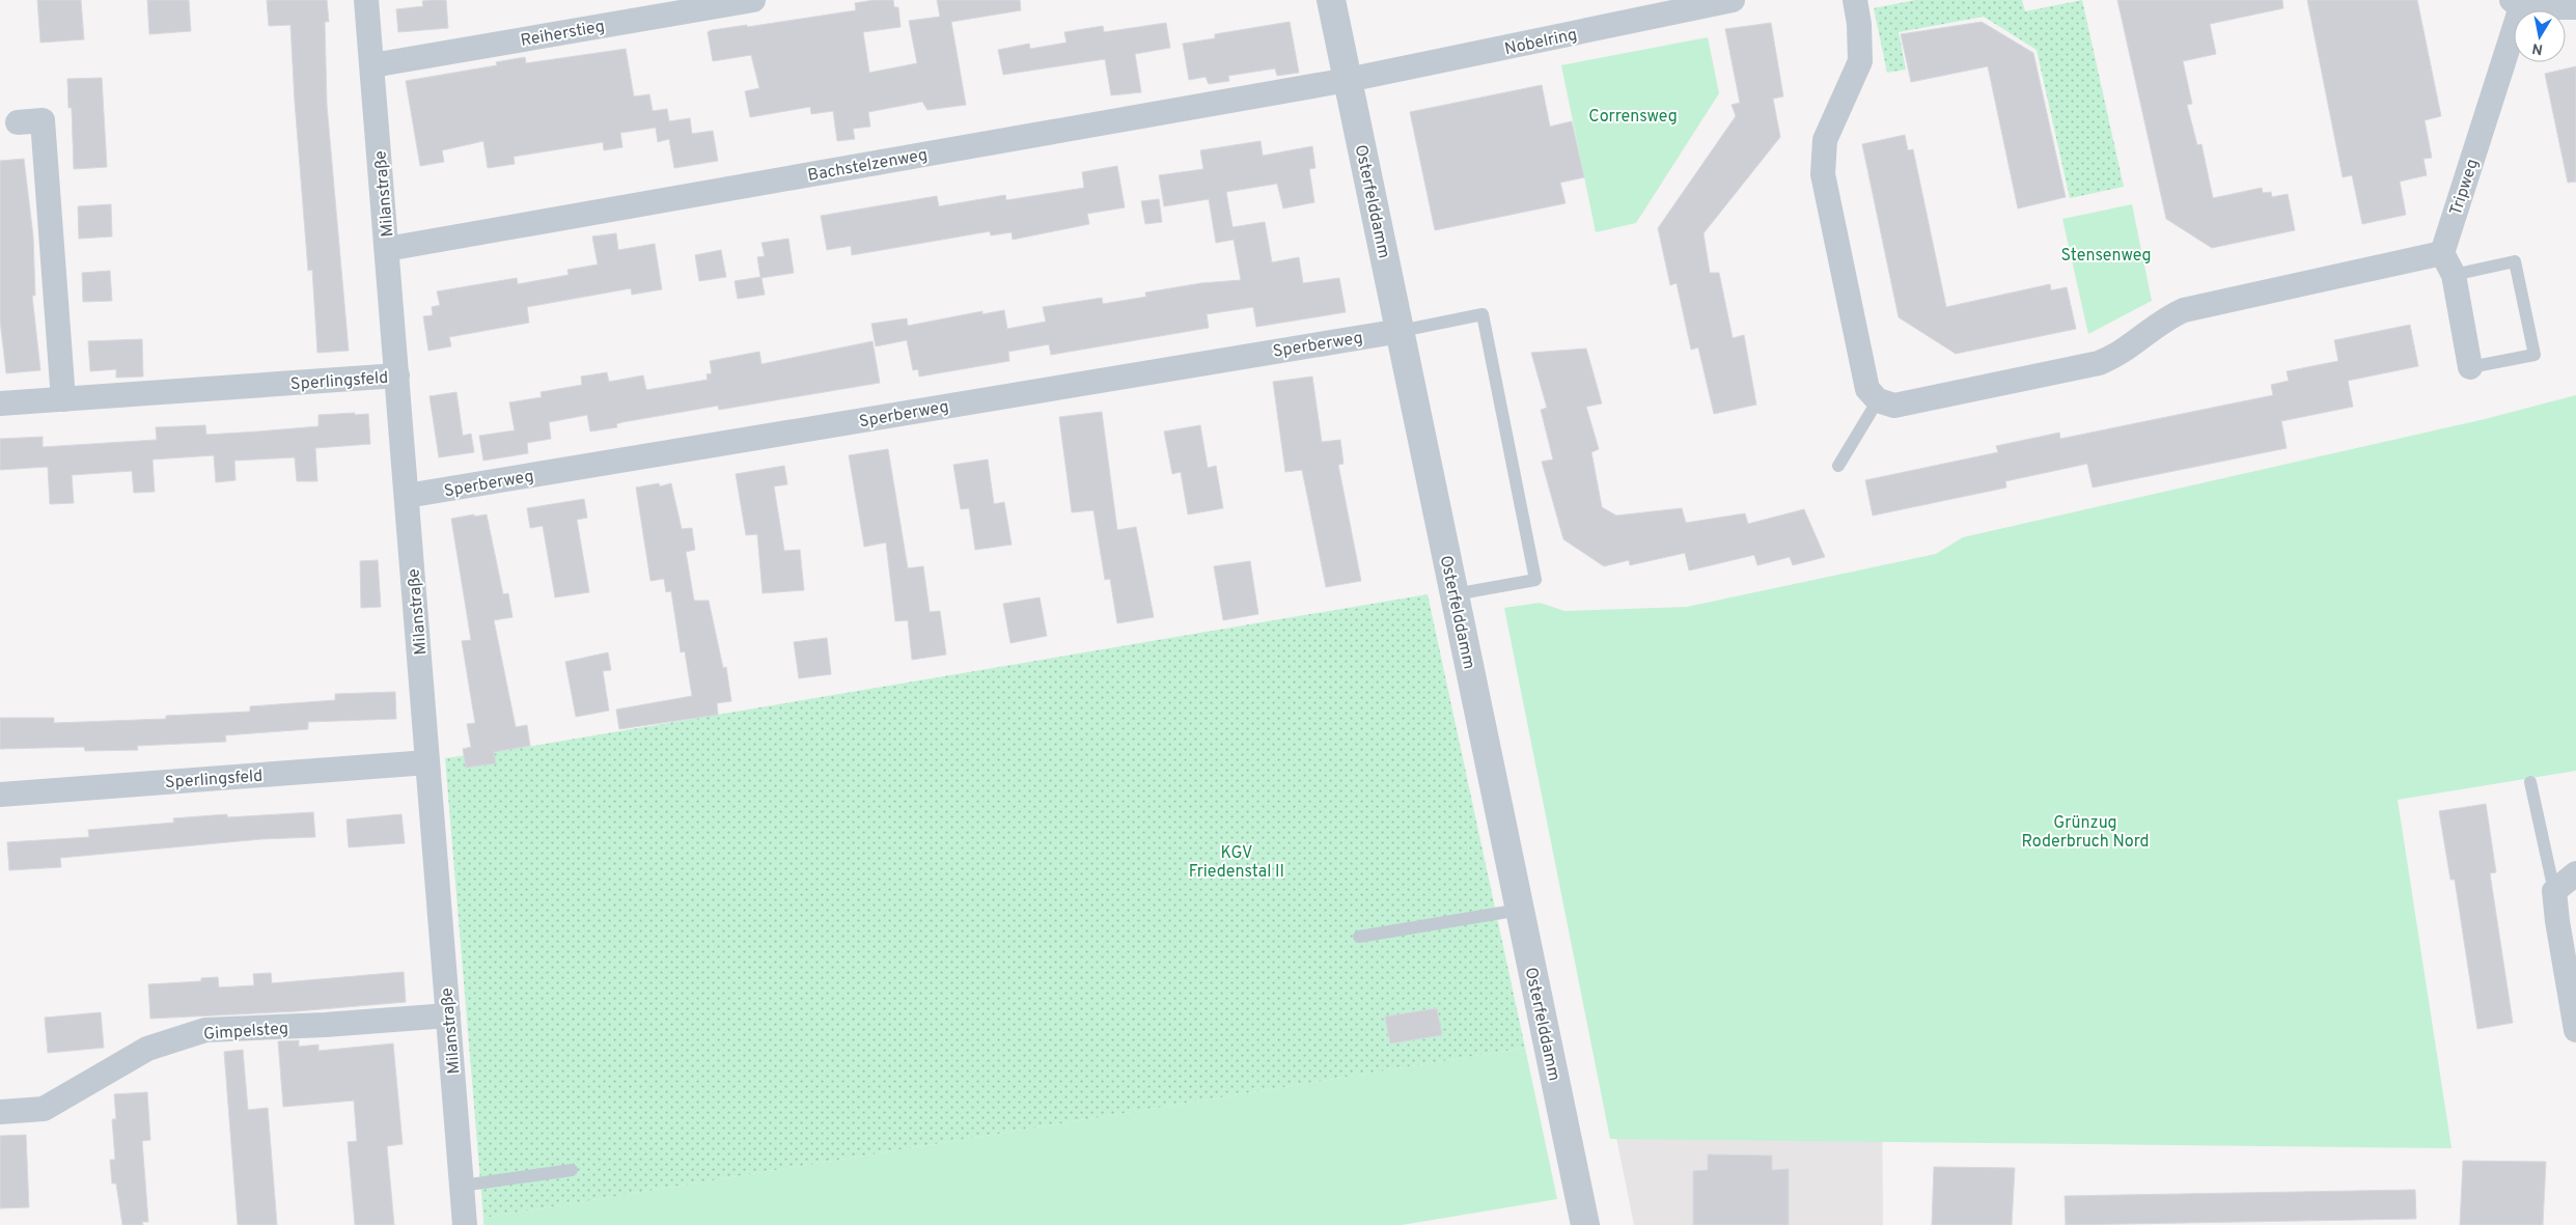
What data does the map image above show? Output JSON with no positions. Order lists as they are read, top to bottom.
{
  "streets": {
    "street": [
      "Reiherstieg",
      "Nobelring",
      "Bachstelzenweg",
      "Tripweg",
      "Milanstraße",
      "Osterfelddamm",
      "Sperberweg",
      "Sperlingsfeld",
      "Gimpelsteg"
    ]
  },
  "crossings": [
    ["Reiherstieg", "Milanstraße"],
    ["Nobelring", "Bachstelzenweg"],
    ["Nobelring", "Osterfelddamm"],
    ["Bachstelzenweg", "Milanstraße"],
    ["Bachstelzenweg", "Osterfelddamm"],
    ["Milanstraße", "Sperberweg"],
    ["Milanstraße", "Sperlingsfeld"],
    ["Milanstraße", "Gimpelsteg"],
    ["Osterfelddamm", "Sperberweg"]
  ],
  "parks": [
    "Corrensweg",
    "Stensenweg",
    "Grünzug Roderbruch Nord",
    "KGV Friedenstal II"
  ],
  "north": "bottom"
}
